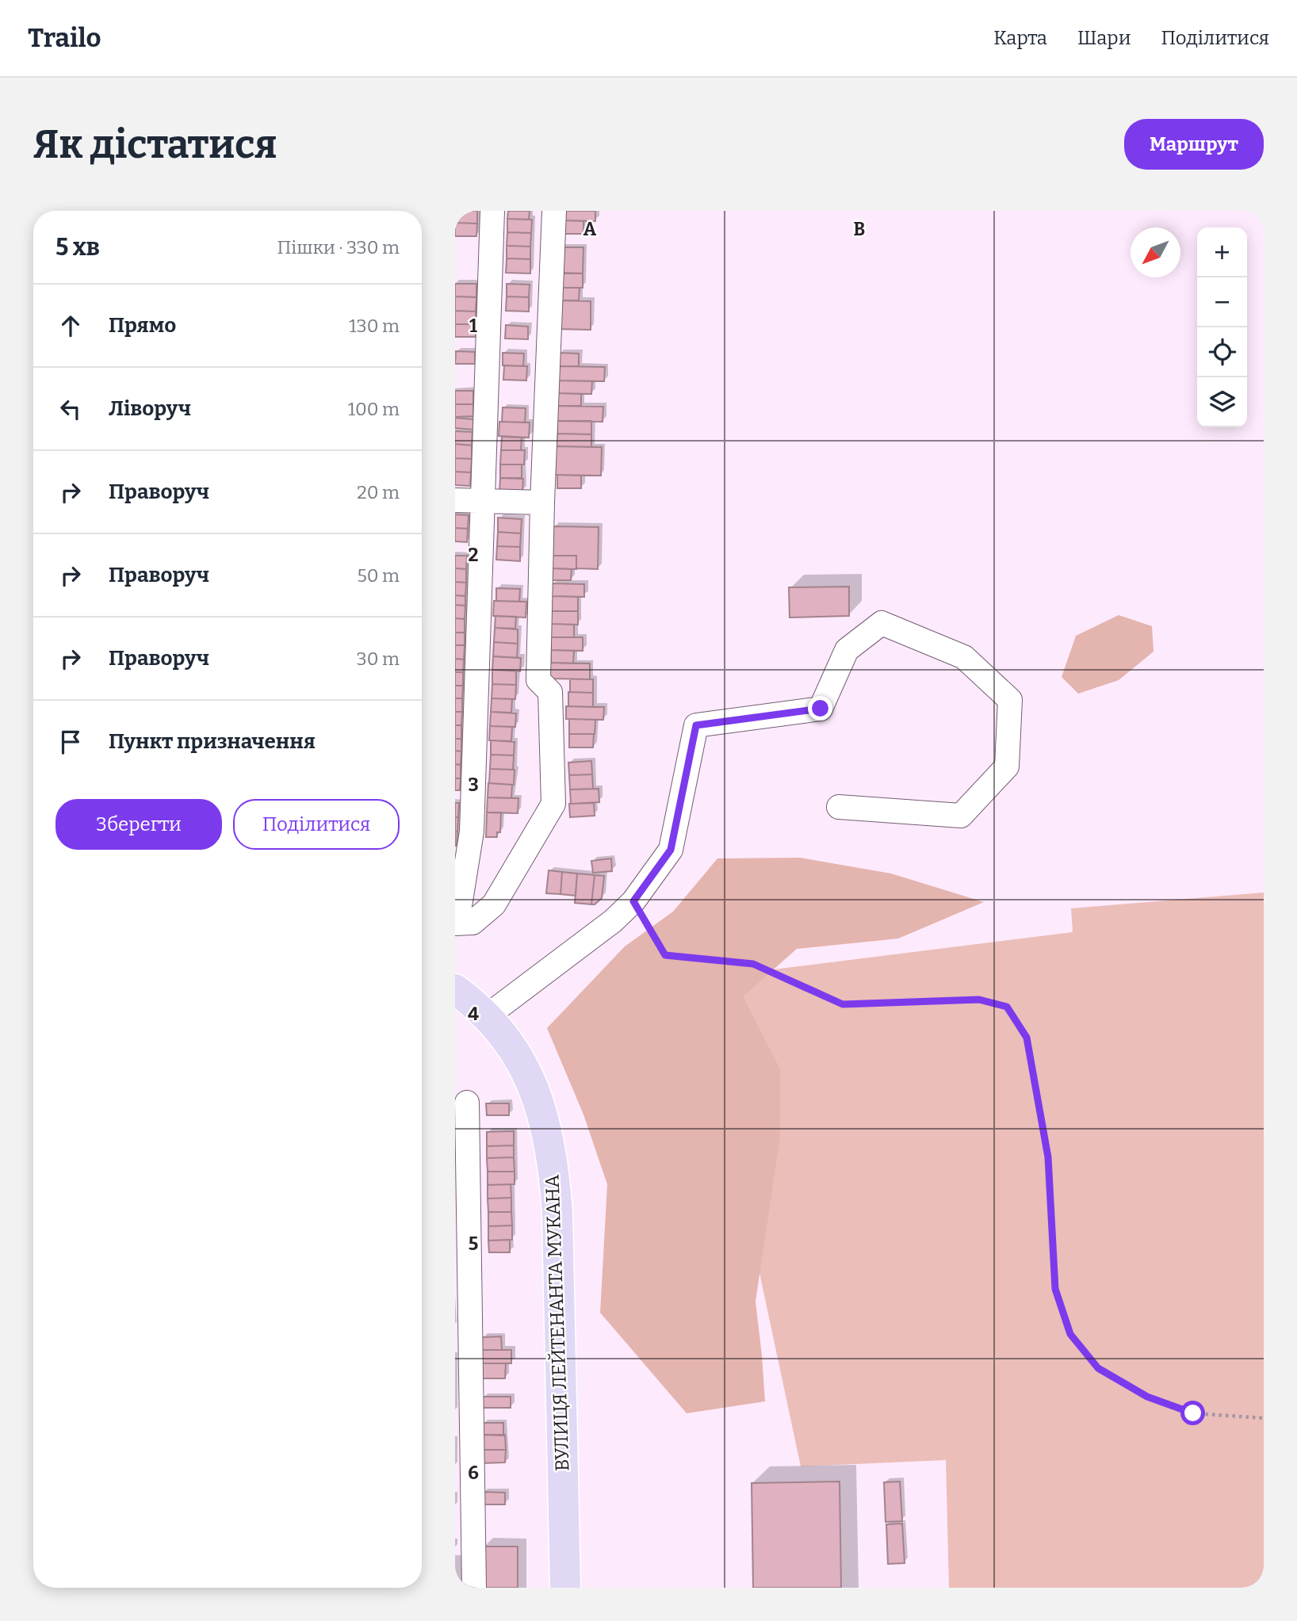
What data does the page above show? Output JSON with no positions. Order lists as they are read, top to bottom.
{
  "streets": {
    "main road": ["ВУЛИЦЯ ЛЕЙТЕНАНТА МУКАНА"]
  },
  "north": "bottom left",
  "page": {
    "header": "Trailo",
    "nav": ["Карта", "Шари", "Поділитися"],
    "buttons": [
      "Маршрут",
      ["Зберегти", "Поділитися"]
    ],
    "title": "Як дістатися",
    "heading": ["5 хв", "Пішки · 330 m"],
    "map_buttons": ["+", "−"],
    "list": [
      ["Прямо", "130 m"],
      ["Ліворуч", "100 m"],
      ["Праворуч", "20 m"],
      ["Праворуч", "50 m"],
      ["Праворуч", "30 m"],
      "Пункт призначення"
    ]
  },
  "grid": {
    "columns": ["A", "B"],
    "rows": [
      "1",
      "2",
      "3",
      "4",
      "5",
      "6"
    ]
  }
}
